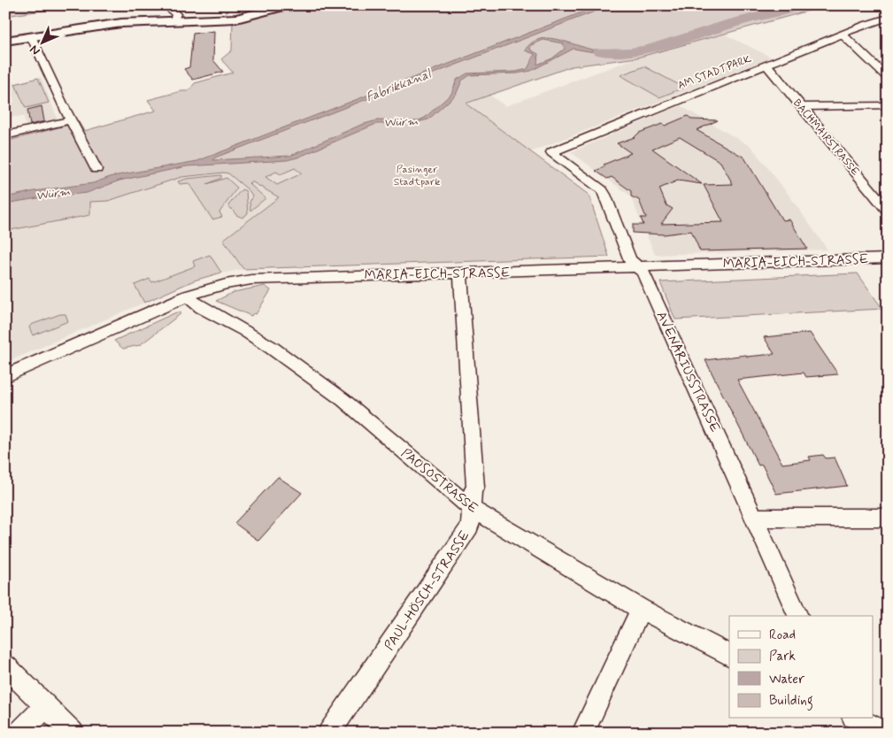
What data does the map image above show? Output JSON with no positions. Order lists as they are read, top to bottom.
{
  "streets": {
    "street": [
      "AM STADTPARK",
      "BACHMAIRSTRASSE",
      "MARIA-EICH-STRASSE",
      "AVENARIUSSTRASSE",
      "PAOSOSTRASSE",
      "PAUL-HÖSCH-STRASSE"
    ]
  },
  "crossings": [
    ["AM STADTPARK", "BACHMAIRSTRASSE"],
    ["AM STADTPARK", "AVENARIUSSTRASSE"],
    ["MARIA-EICH-STRASSE", "AVENARIUSSTRASSE"],
    ["MARIA-EICH-STRASSE", "PAOSOSTRASSE"],
    ["MARIA-EICH-STRASSE", "PAUL-HÖSCH-STRASSE"],
    ["PAOSOSTRASSE", "PAUL-HÖSCH-STRASSE"]
  ],
  "water": ["Fabrikkanal", "Würm"],
  "parks": ["Pasinger Stadtpark"],
  "legend": [
    "Road",
    "Park",
    "Water",
    "Building"
  ],
  "north": "bottom left"
}
